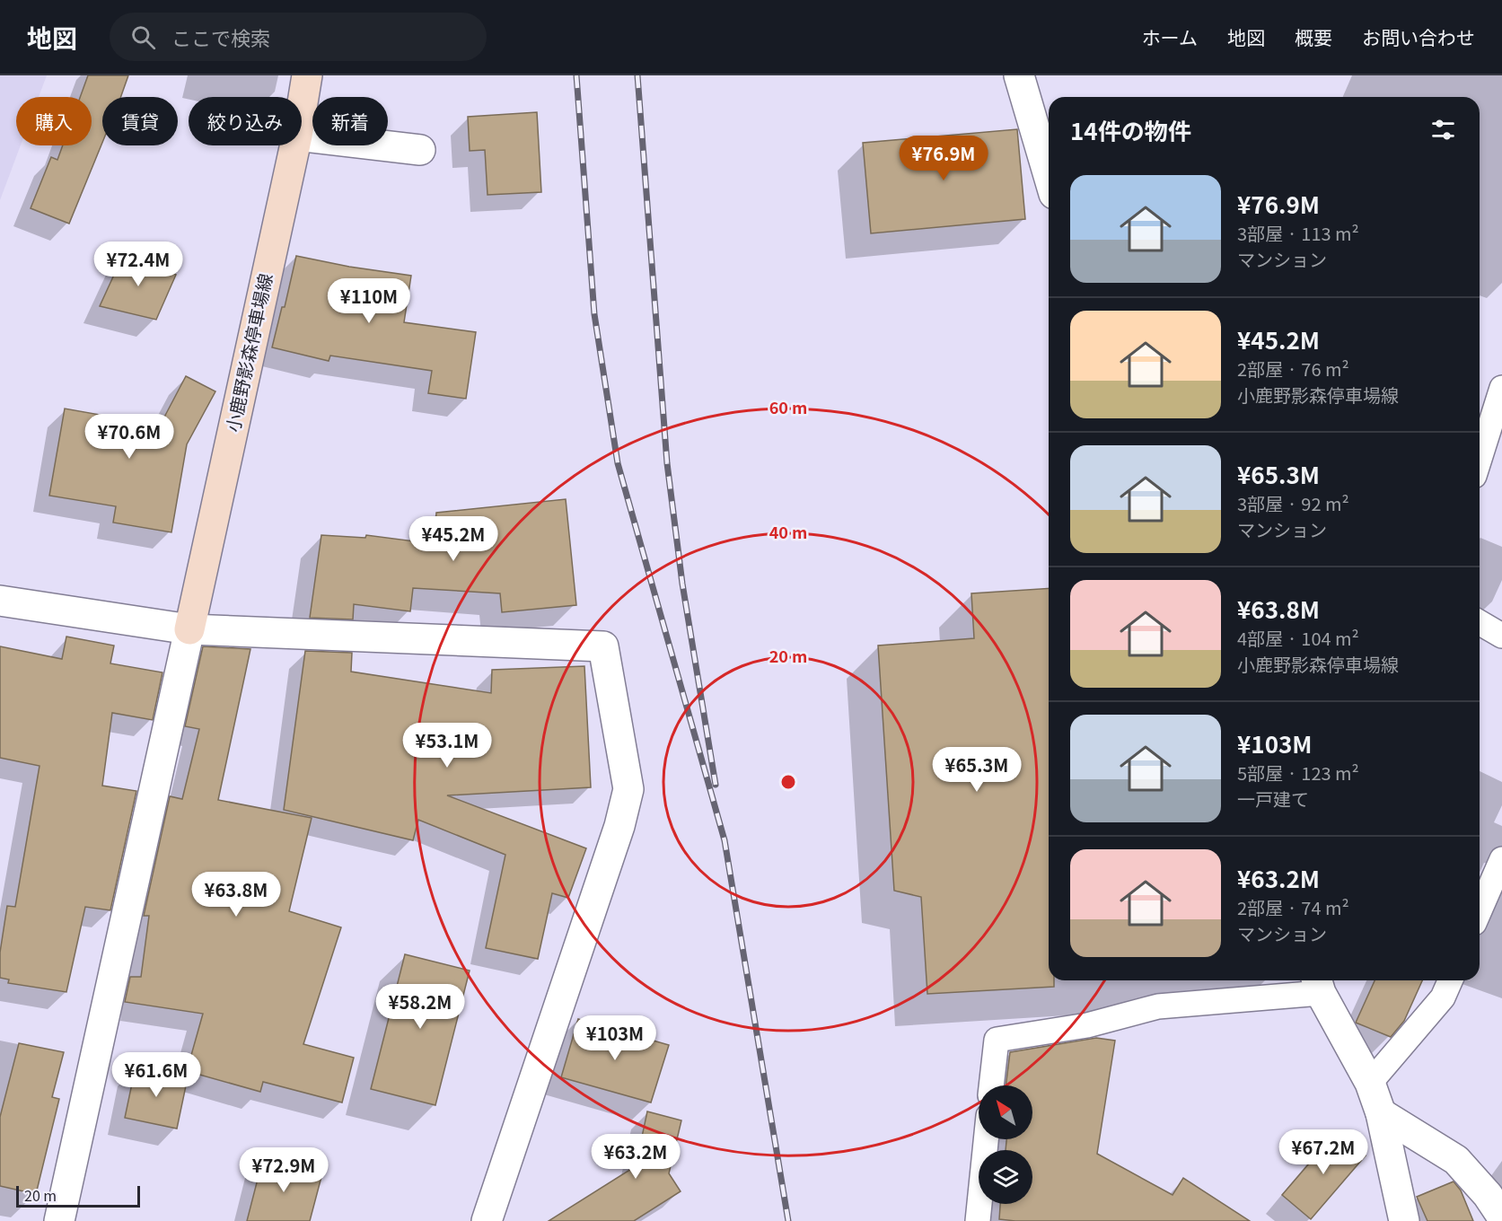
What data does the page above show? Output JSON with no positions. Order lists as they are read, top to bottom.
{
  "streets": {
    "main road": ["小鹿野影森停車場線"]
  },
  "scale_bar": "20 m",
  "north": "top left",
  "page": {
    "header": "地図",
    "search": "ここで検索",
    "nav": [
      "ホーム",
      "地図",
      "概要",
      "お問い合わせ"
    ],
    "chip": [
      "購入",
      "賃貸",
      "絞り込み",
      "新着"
    ],
    "heading": "14件の物件",
    "price": [
      "¥76.9M",
      "¥72.4M",
      "¥110M",
      "¥70.6M",
      "¥45.2M",
      "¥53.1M",
      "¥65.3M",
      "¥63.8M",
      "¥58.2M",
      "¥103M",
      "¥61.6M",
      "¥67.2M",
      "¥63.2M",
      "¥72.9M"
    ],
    "list": [
      {
        "name": "¥76.9M",
        "note": "3部屋 · 113 m² · マンション"
      },
      {
        "name": "¥45.2M",
        "note": "2部屋 · 76 m² · 小鹿野影森停車場線"
      },
      {
        "name": "¥65.3M",
        "note": "3部屋 · 92 m² · マンション"
      },
      {
        "name": "¥63.8M",
        "note": "4部屋 · 104 m² · 小鹿野影森停車場線"
      },
      {
        "name": "¥103M",
        "note": "5部屋 · 123 m² · 一戸建て"
      },
      {
        "name": "¥63.2M",
        "note": "2部屋 · 74 m² · マンション"
      }
    ],
    "scale": "20 m"
  },
  "rings": ["60 m", "40 m", "20 m"]
}
